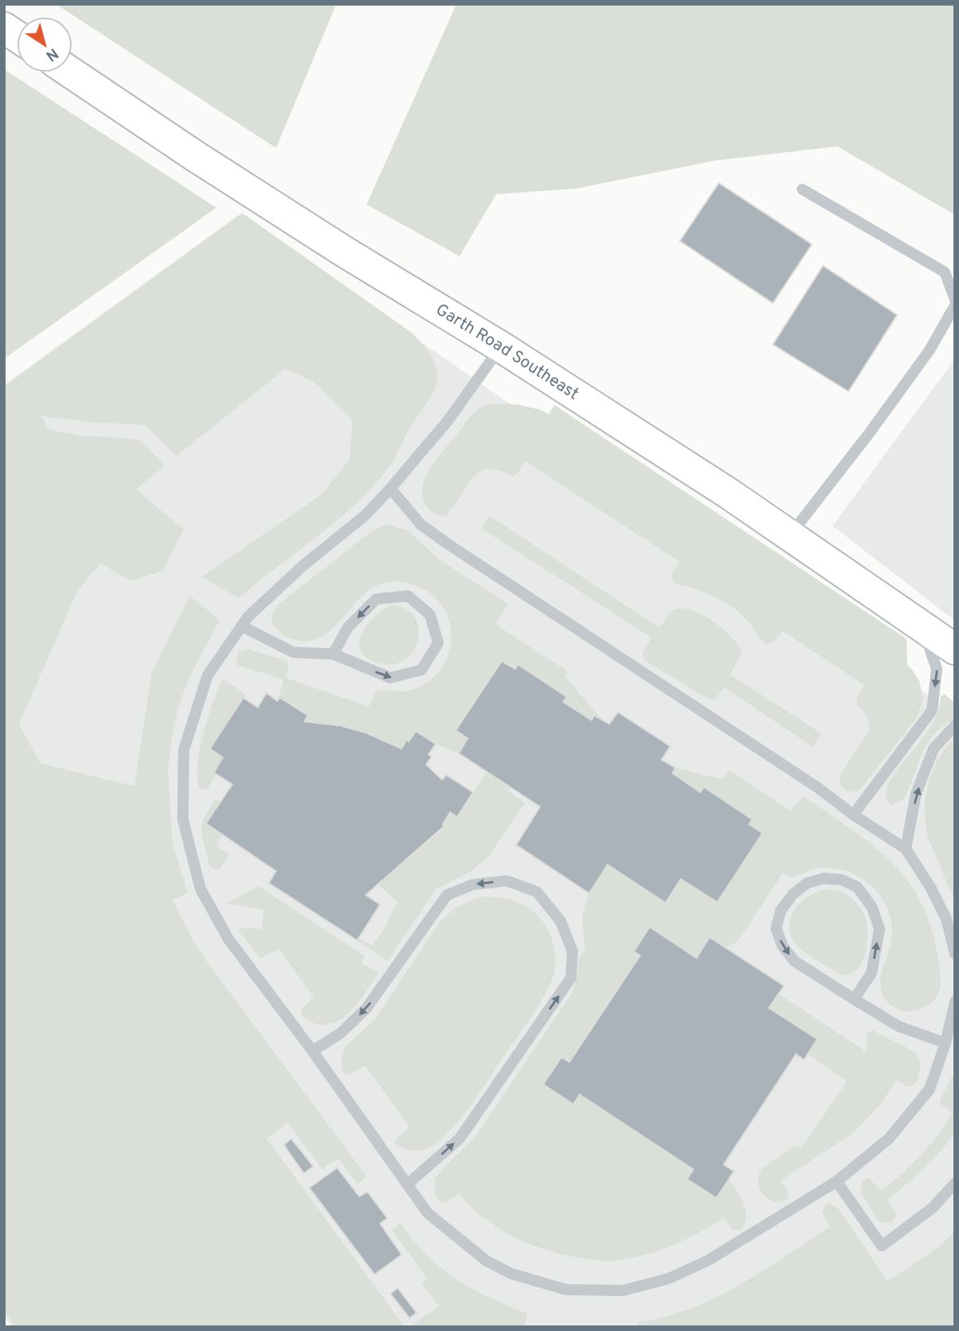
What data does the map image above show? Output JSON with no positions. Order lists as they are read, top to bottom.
{
  "streets": {
    "street": ["Garth Road Southeast"]
  },
  "north": "bottom right"
}
